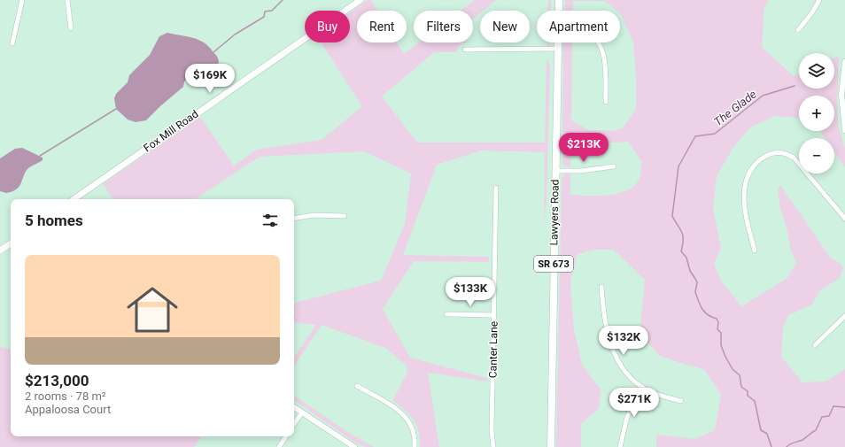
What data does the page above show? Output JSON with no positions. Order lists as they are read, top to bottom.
{
  "streets": {
    "main road": ["Fox Mill Road", "Lawyers Road", "SR 673"],
    "street": ["Canter Lane"]
  },
  "water": ["The Glade"],
  "page": {
    "chip": [
      "Buy",
      "Rent",
      "Filters",
      "New",
      "Apartment"
    ],
    "map_buttons": ["+", "−"],
    "price": [
      "$169K",
      "$213K",
      "$133K",
      "$132K",
      "$271K"
    ],
    "heading": "5 homes",
    "list": [
      {
        "name": "$213,000",
        "note": "2 rooms · 78 m² · Appaloosa Court"
      }
    ]
  }
}
